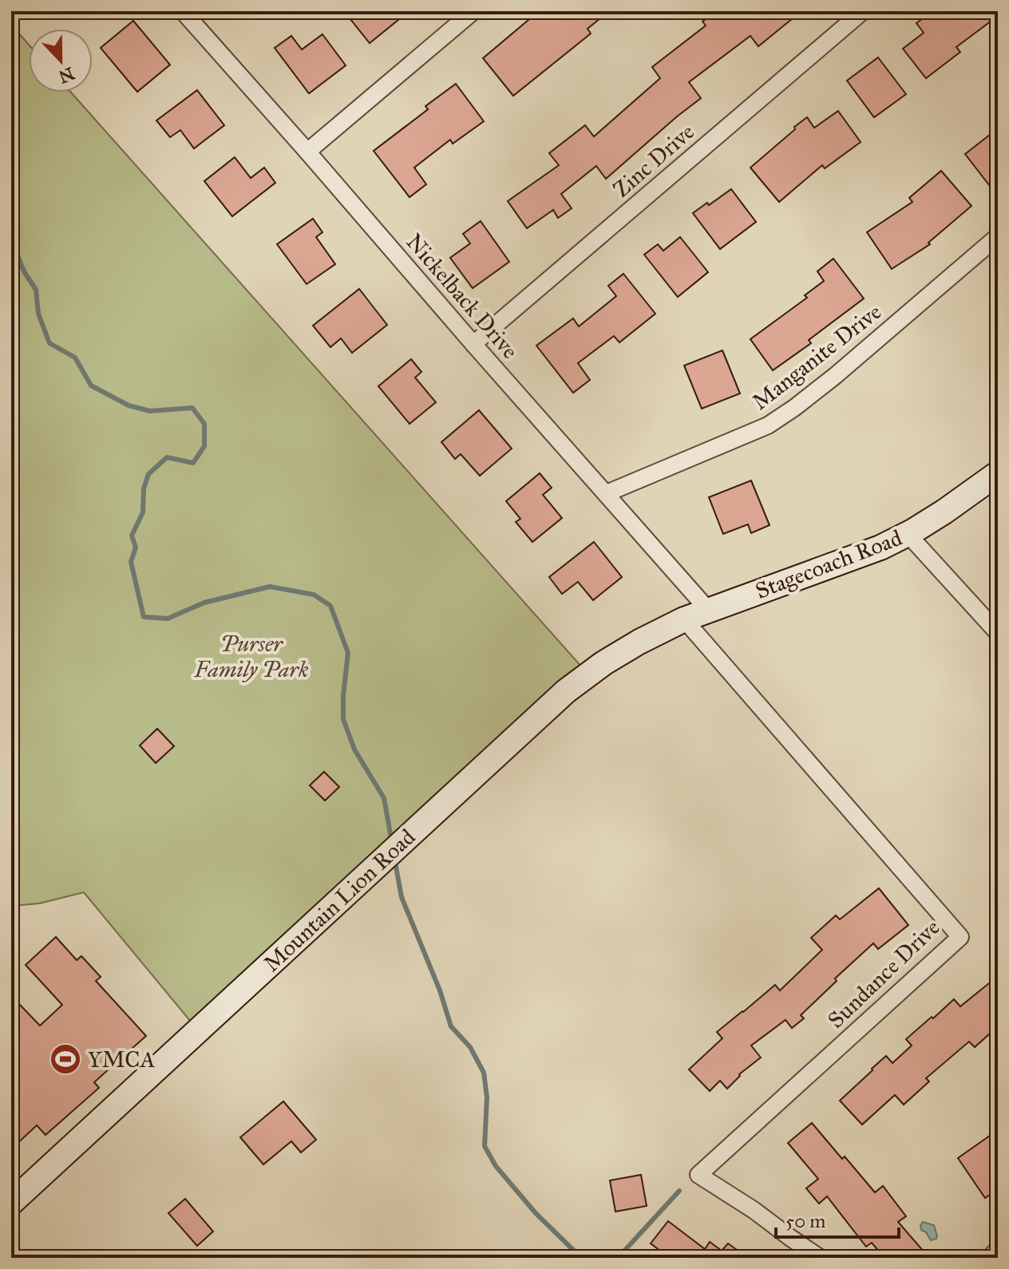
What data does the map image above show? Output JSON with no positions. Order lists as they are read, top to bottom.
{
  "streets": {
    "street": [
      "Zinc Drive",
      "Nickelback Drive",
      "Manganite Drive",
      "Stagecoach Road",
      "Mountain Lion Road",
      "Sundance Drive"
    ]
  },
  "crossings": [
    ["Zinc Drive", "Nickelback Drive"],
    ["Nickelback Drive", "Manganite Drive"],
    ["Nickelback Drive", "Stagecoach Road"],
    ["Stagecoach Road", "Mountain Lion Road"],
    ["Stagecoach Road", "Sundance Drive"],
    ["Mountain Lion Road", "Sundance Drive"]
  ],
  "parks": ["Purser Family Park"],
  "places": {
    "sports": ["YMCA"]
  },
  "scale_bar": "50 m",
  "north": "bottom"
}
